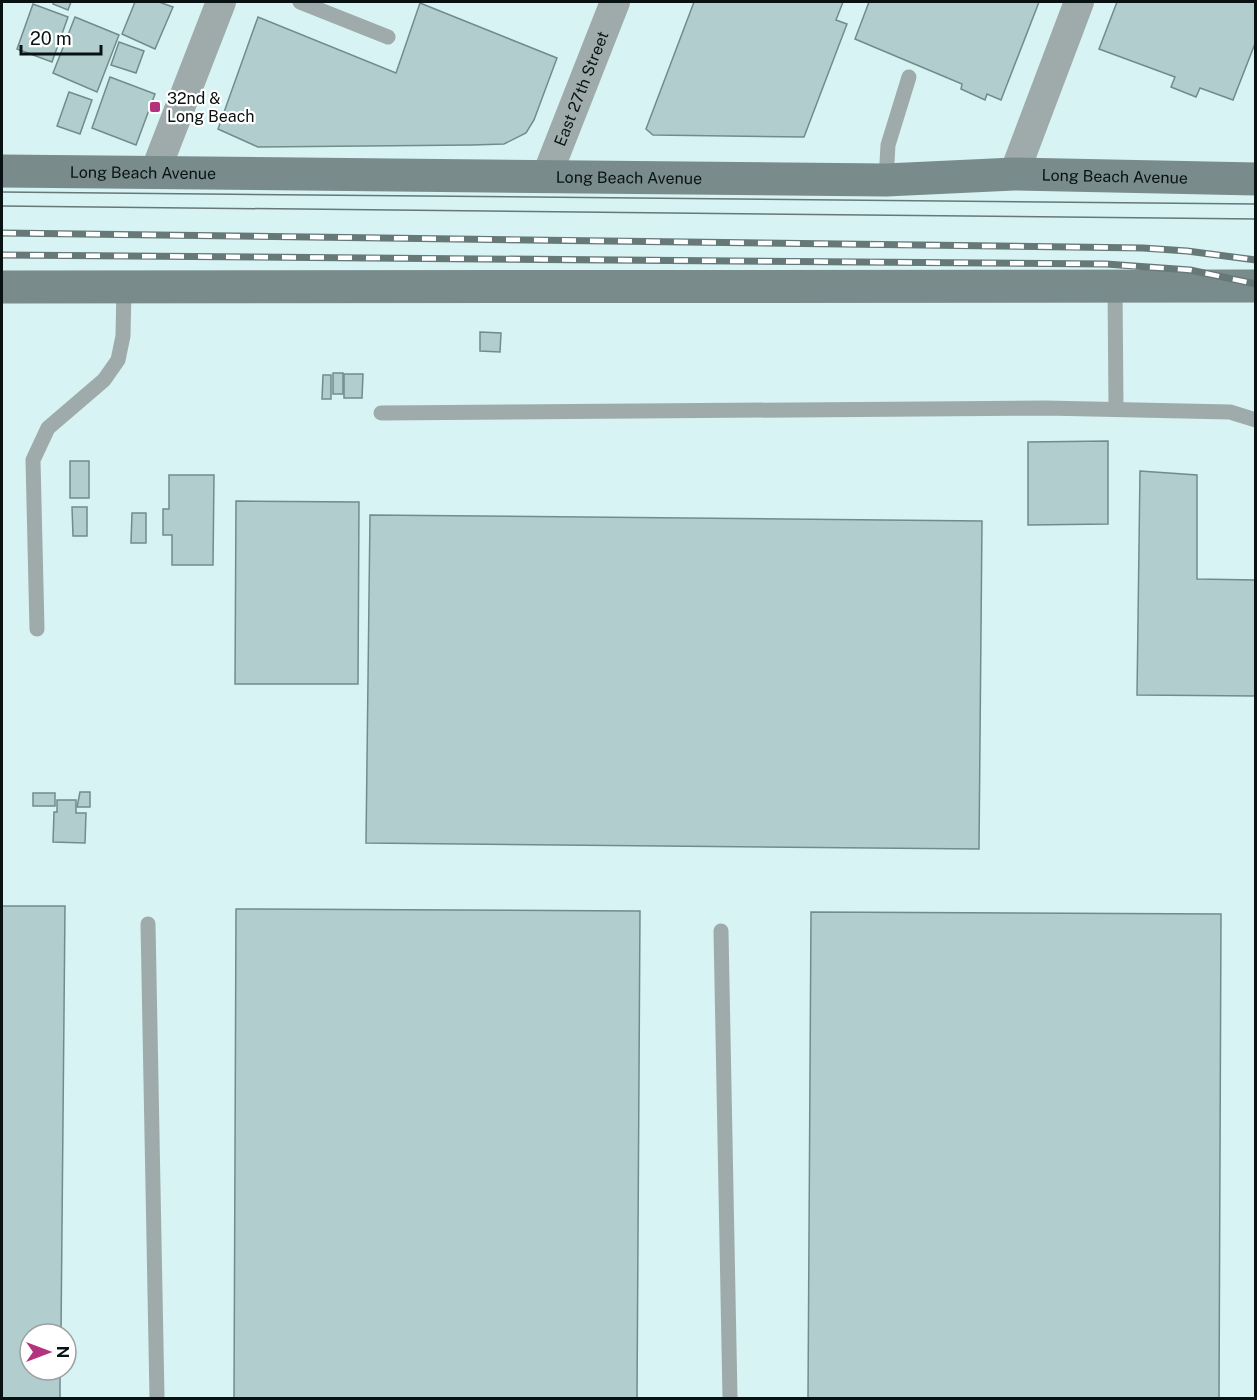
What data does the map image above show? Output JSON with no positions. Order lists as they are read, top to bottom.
{
  "streets": {
    "main road": ["Long Beach Avenue"],
    "street": ["East 27th Street"]
  },
  "crossings": [
    ["East 27th Street", "Long Beach Avenue"]
  ],
  "places": {
    "transit": ["32nd & Long Beach"]
  },
  "scale_bar": "20 m",
  "north": "right"
}
